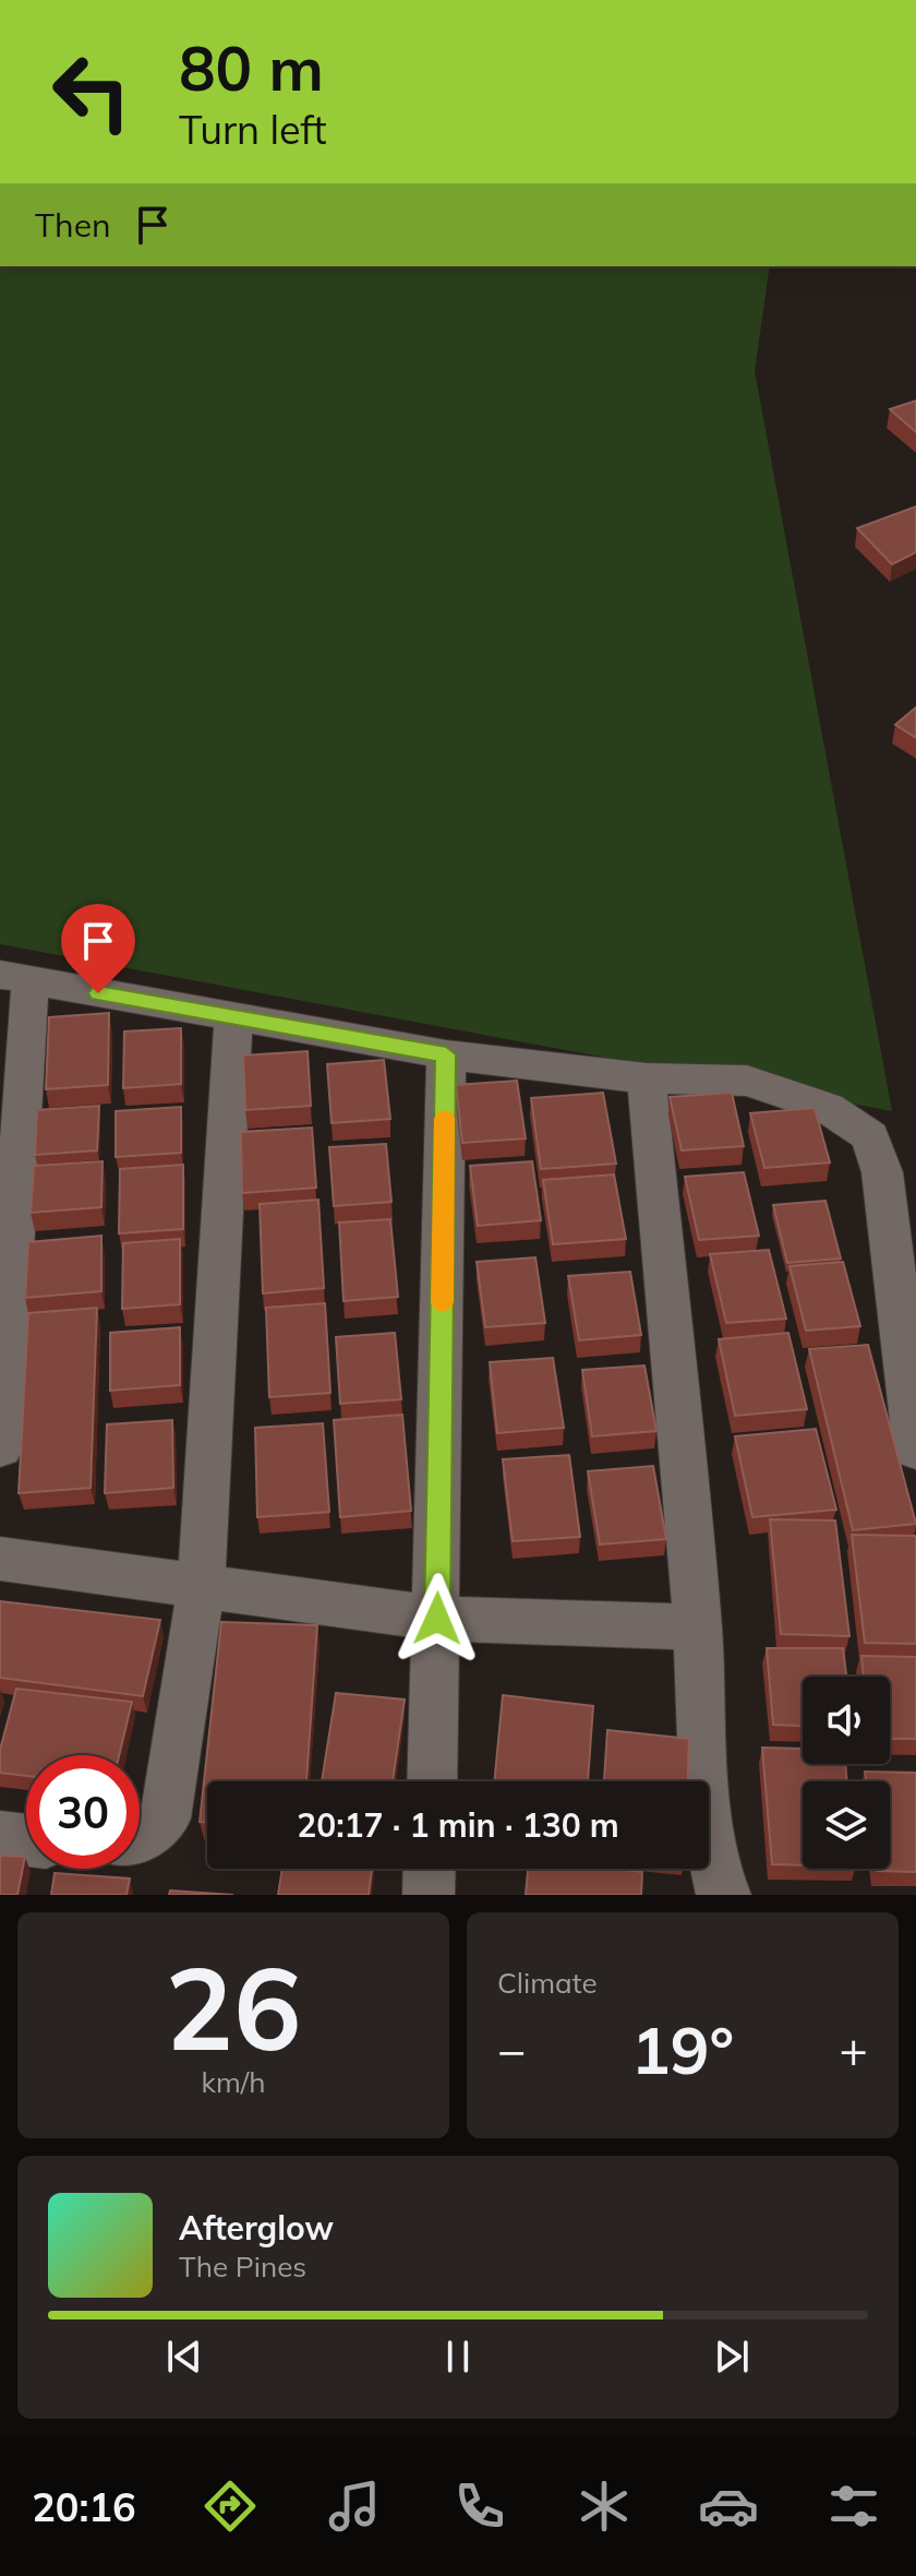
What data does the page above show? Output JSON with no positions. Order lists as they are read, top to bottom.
{
  "page": {
    "turn": ["80 m", "Turn left"],
    "then": "Then",
    "limit": "30",
    "trip": "20:17 · 1 min · 130 m",
    "tile": [
      ["26", "km/h"],
      "Climate"
    ],
    "heat": ["−", "19°", "+"],
    "song": ["Afterglow", "The Pines"],
    "tabs": "20:16"
  }
}
